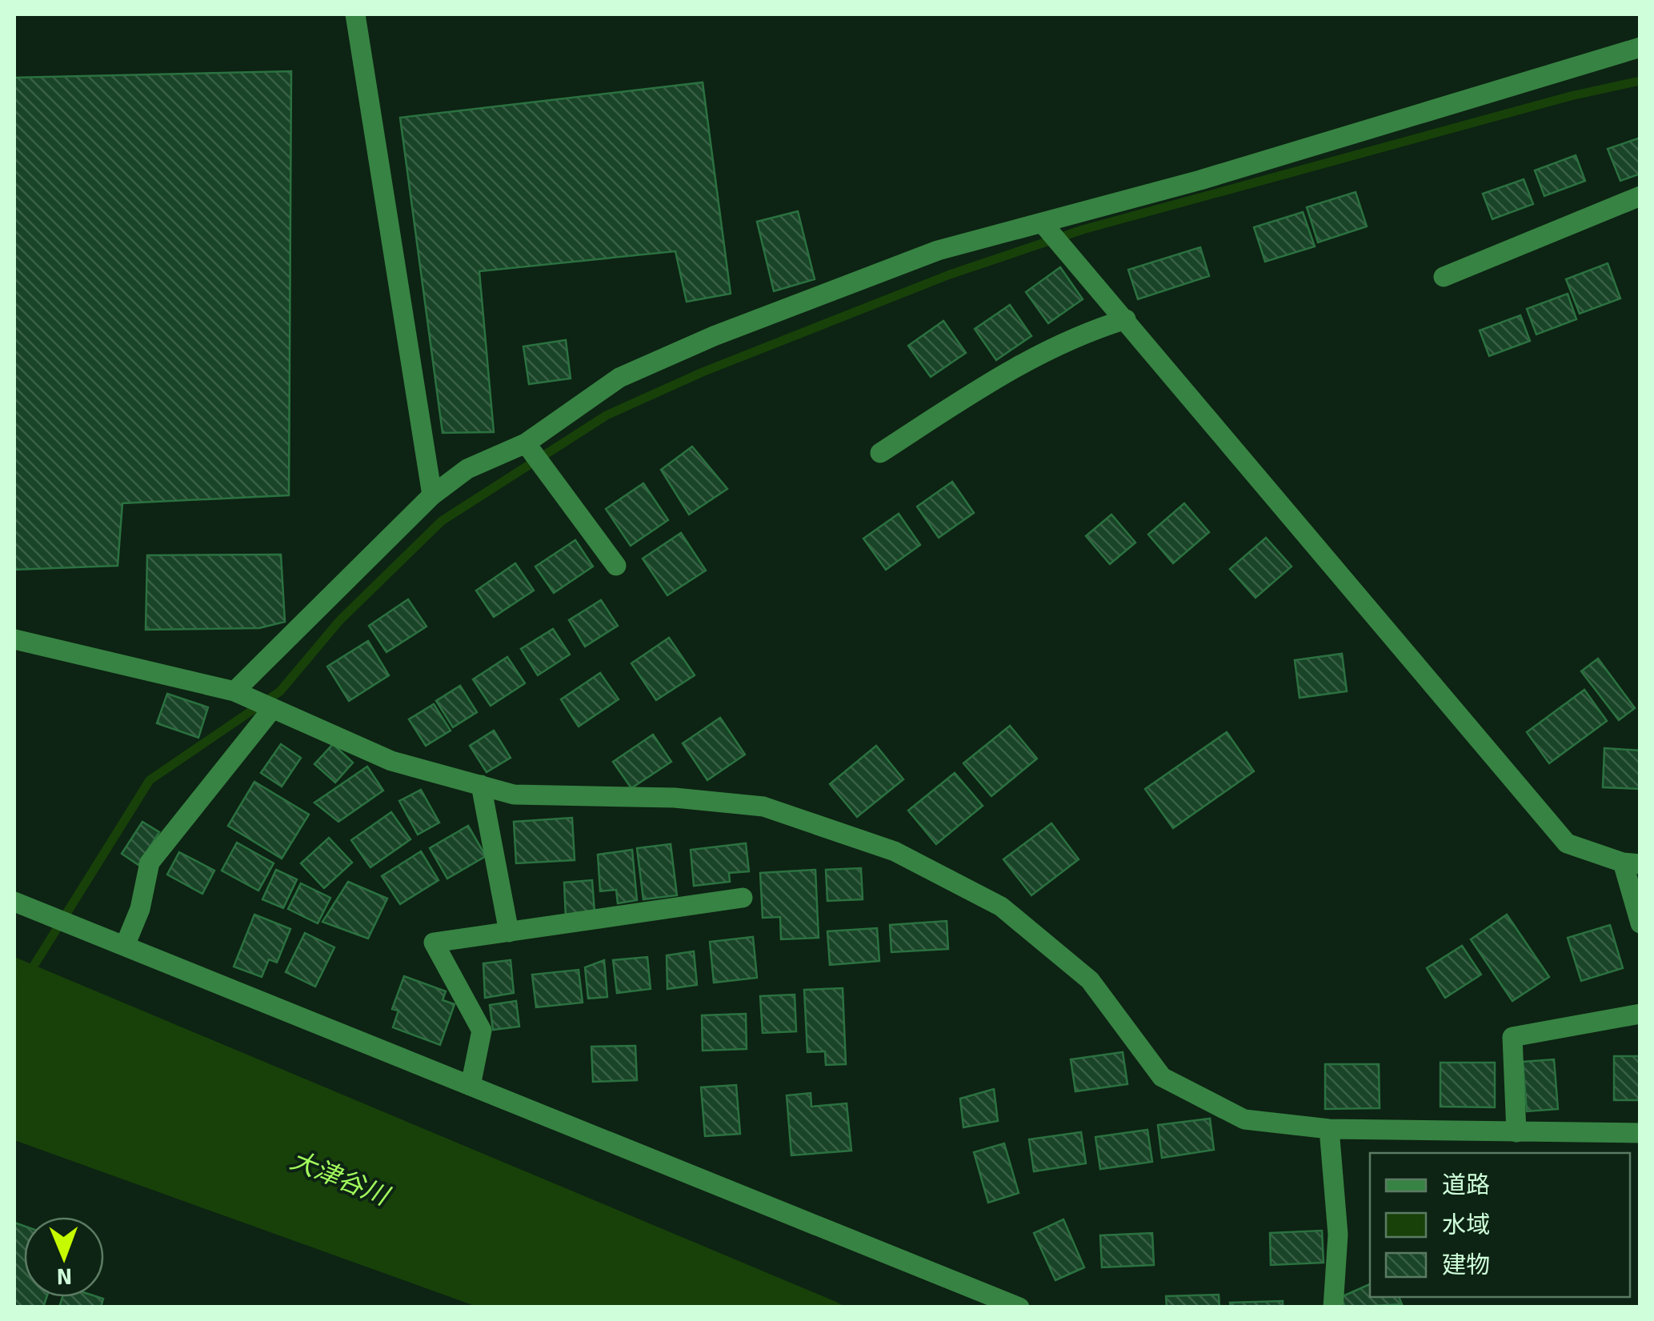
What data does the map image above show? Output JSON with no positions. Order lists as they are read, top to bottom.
{
  "water": ["大津谷川"],
  "legend": ["道路", "水域", "建物"],
  "north": "bottom"
}
